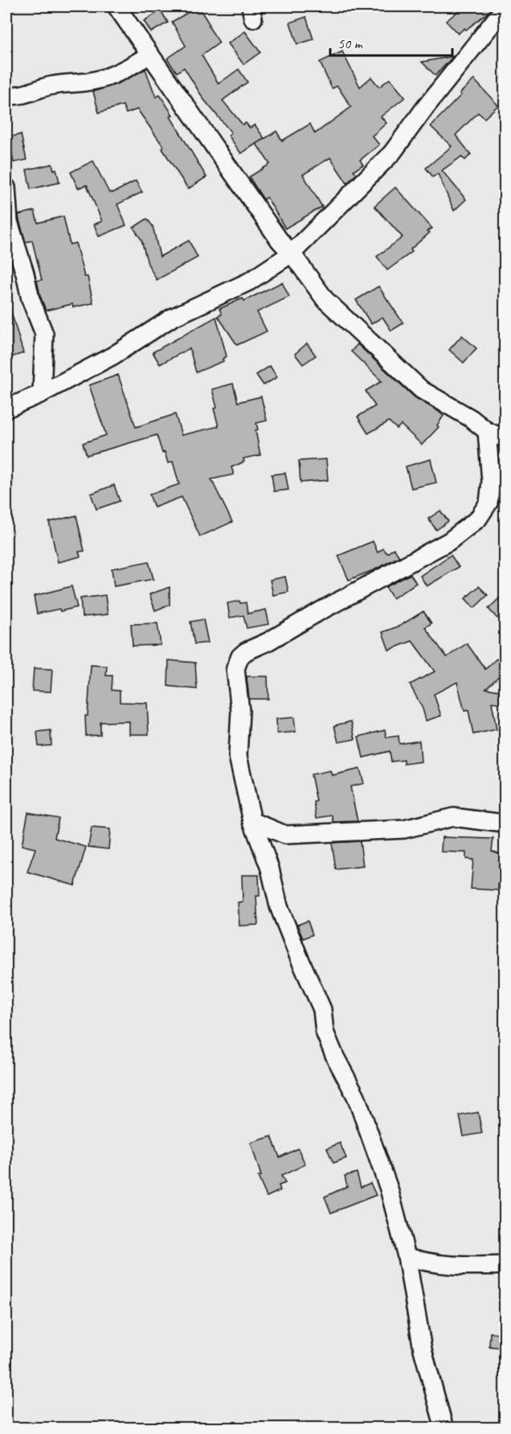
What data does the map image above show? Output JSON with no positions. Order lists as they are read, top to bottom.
{
  "scale_bar": "50 m"
}
